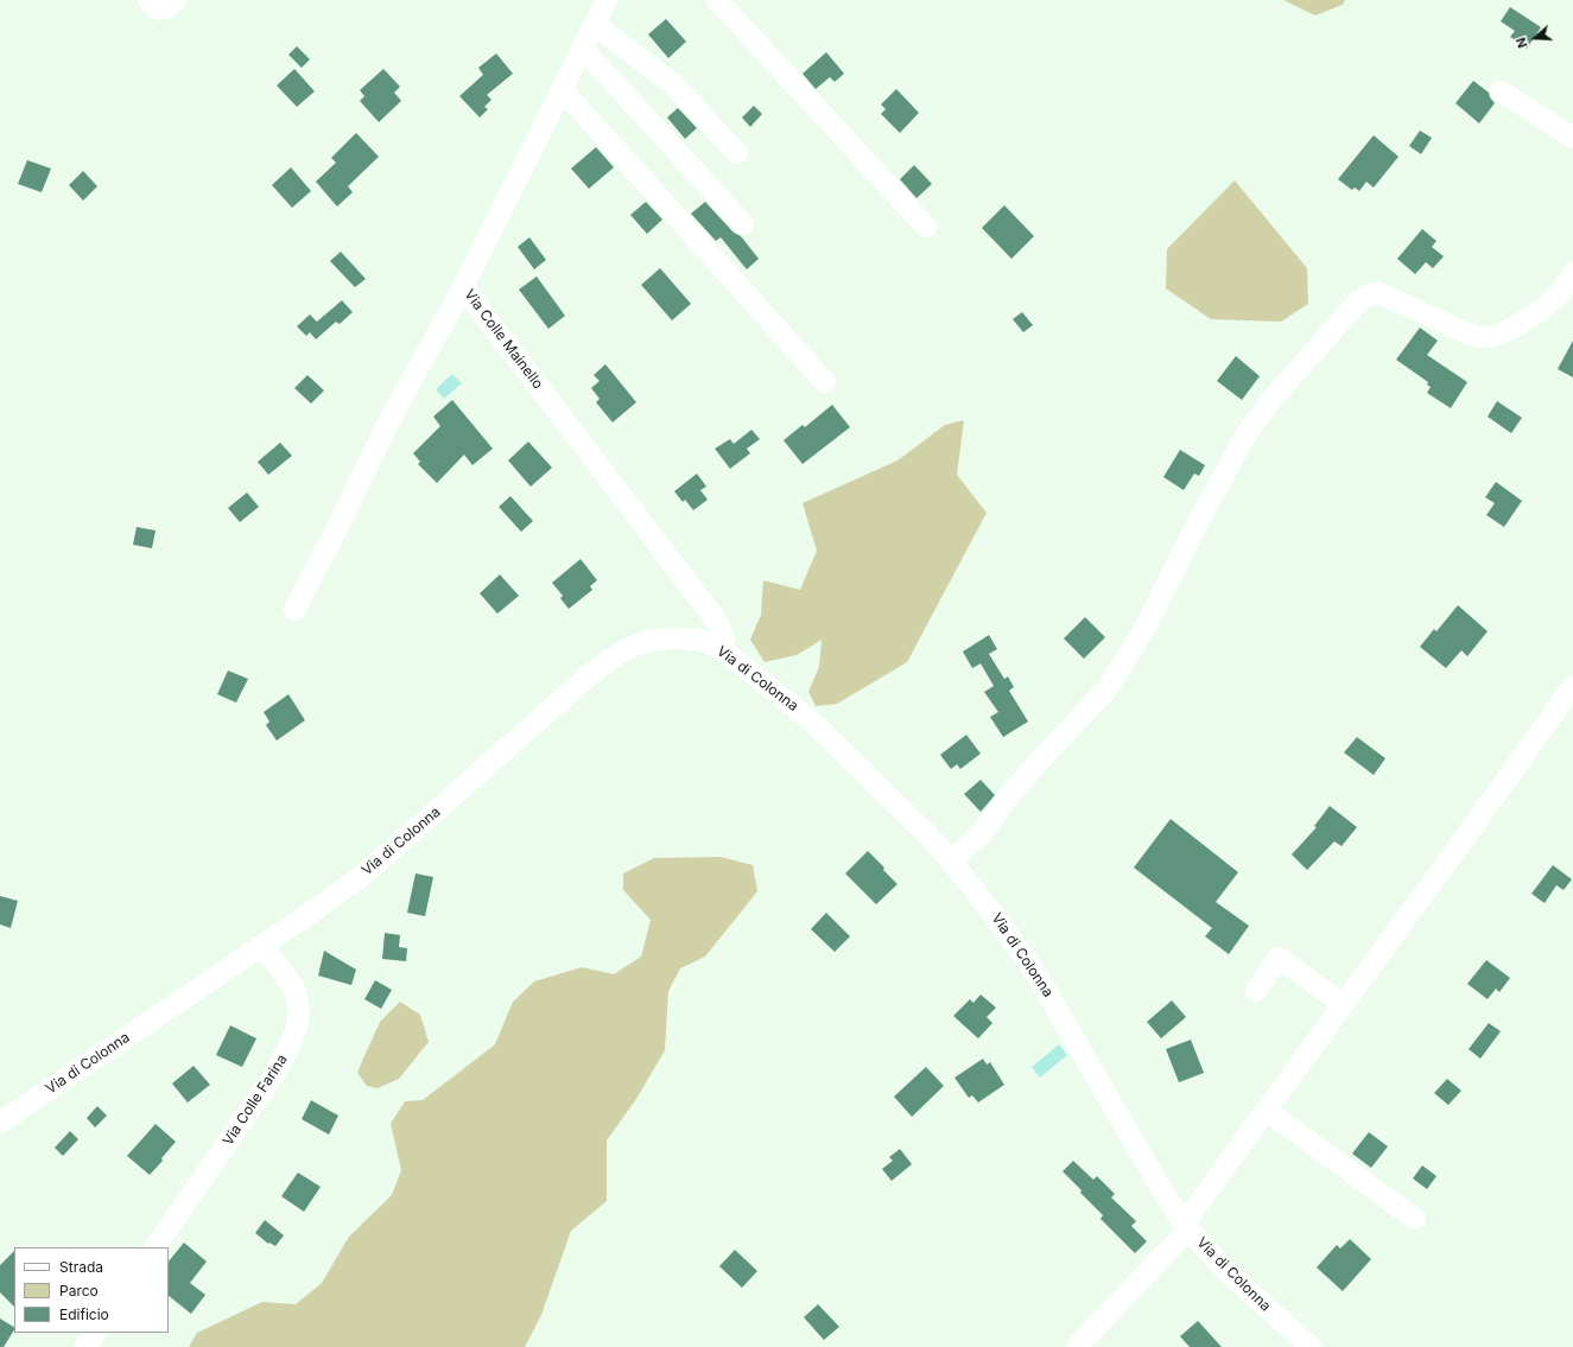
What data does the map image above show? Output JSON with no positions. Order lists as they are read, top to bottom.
{
  "streets": {
    "street": ["Via Colle Mainello", "Via di Colonna", "Via Colle Farina"]
  },
  "crossings": [
    ["Via Colle Mainello", "Via di Colonna"],
    ["Via di Colonna", "Via Colle Farina"]
  ],
  "legend": ["Strada", "Parco", "Edificio"],
  "north": "left"
}
